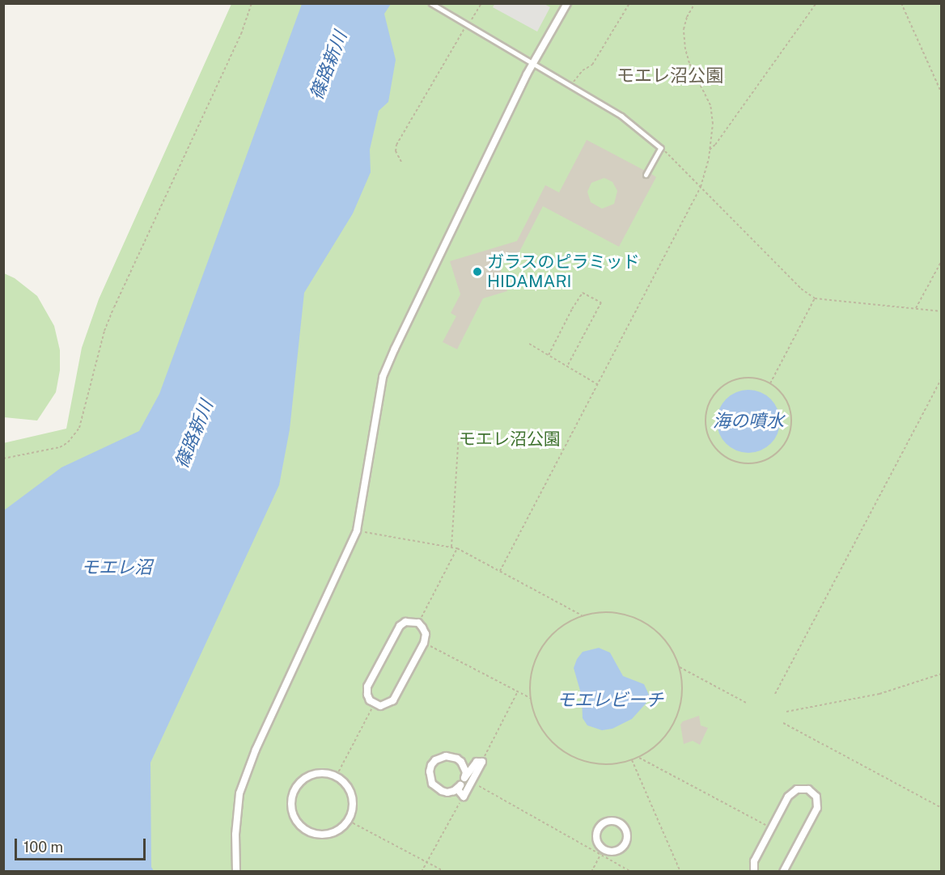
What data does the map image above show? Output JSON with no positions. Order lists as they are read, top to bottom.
{
  "districts": ["モエレ沼公園"],
  "water": [
    "篠路新川",
    "海の噴水",
    "モエレ沼",
    "モエレビーチ"
  ],
  "parks": ["モエレ沼公園"],
  "places": ["ガラスのピラミッド HIDAMARI"],
  "scale_bar": "100 m"
}
